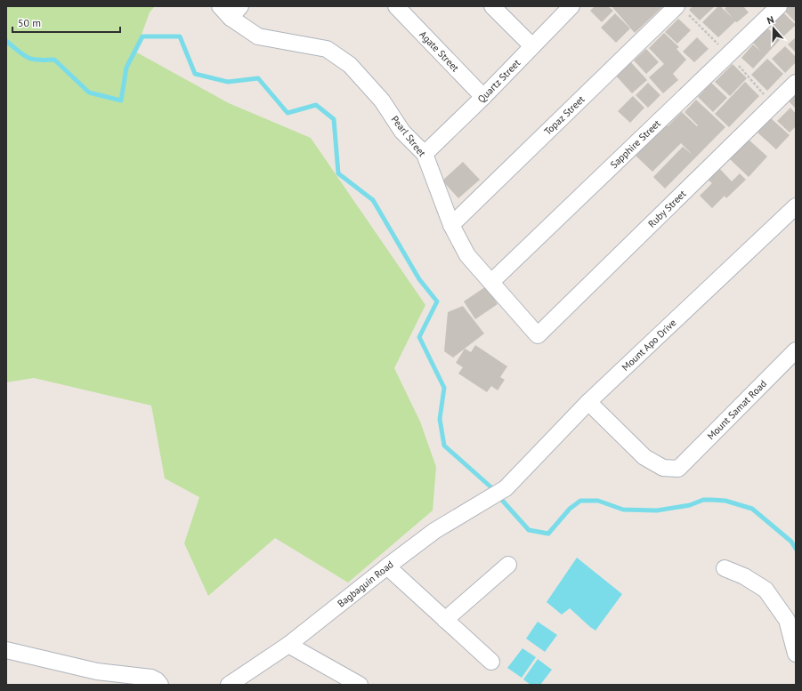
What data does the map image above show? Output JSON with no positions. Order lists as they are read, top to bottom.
{
  "streets": {
    "street": [
      "Agate Street",
      "Quartz Street",
      "Topaz Street",
      "Pearl Street",
      "Sapphire Street",
      "Ruby Street",
      "Mount Apo Drive",
      "Mount Samat Road",
      "Bagbaguin Road"
    ]
  },
  "crossings": [
    ["Agate Street", "Quartz Street"],
    ["Quartz Street", "Pearl Street"],
    ["Topaz Street", "Pearl Street"],
    ["Pearl Street", "Sapphire Street"],
    ["Pearl Street", "Ruby Street"],
    ["Mount Apo Drive", "Mount Samat Road"],
    ["Mount Apo Drive", "Bagbaguin Road"]
  ],
  "scale_bar": "50 m",
  "north": "top"
}
